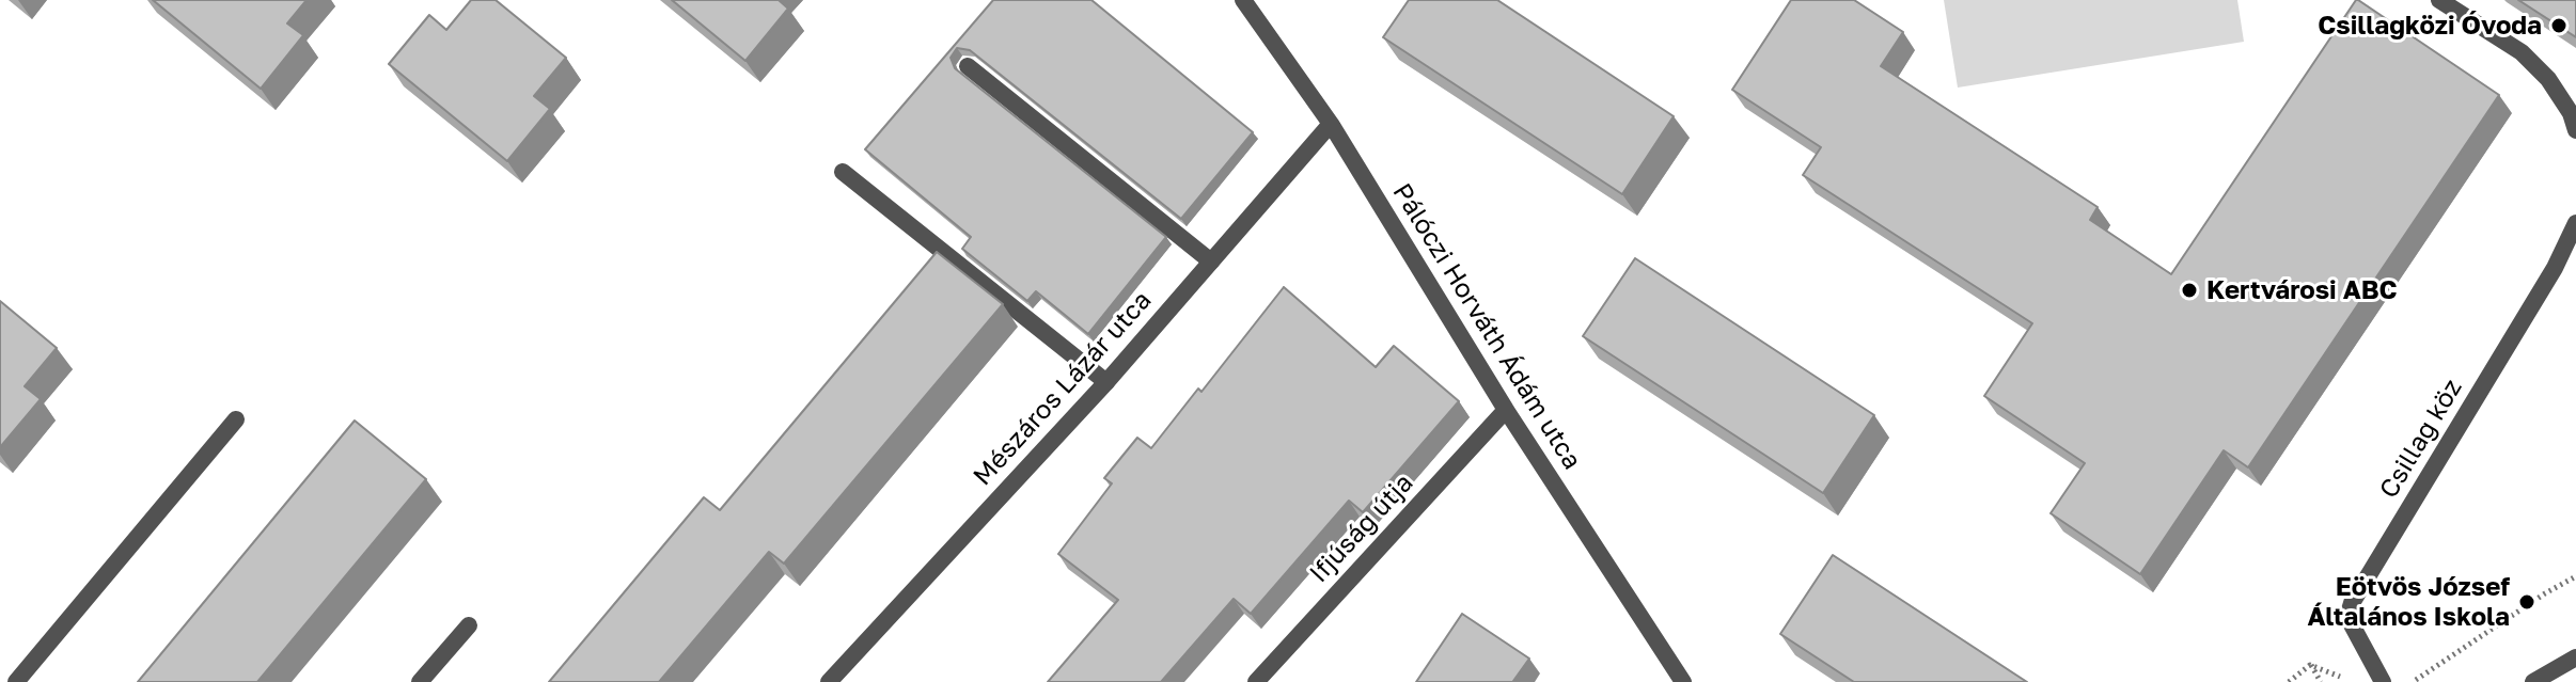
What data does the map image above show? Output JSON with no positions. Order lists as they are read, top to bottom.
{
  "streets": {
    "street": [
      "Pálóczi Horváth Ádám utca",
      "Mészáros Lázár utca",
      "Csillag köz",
      "Ifjúság útja"
    ]
  },
  "crossings": [
    ["Pálóczi Horváth Ádám utca", "Mészáros Lázár utca"],
    ["Pálóczi Horváth Ádám utca", "Ifjúság útja"]
  ],
  "places": ["Csillagközi Óvoda", "Kertvárosi ABC", "Eötvös József Általános Iskola"]
}
